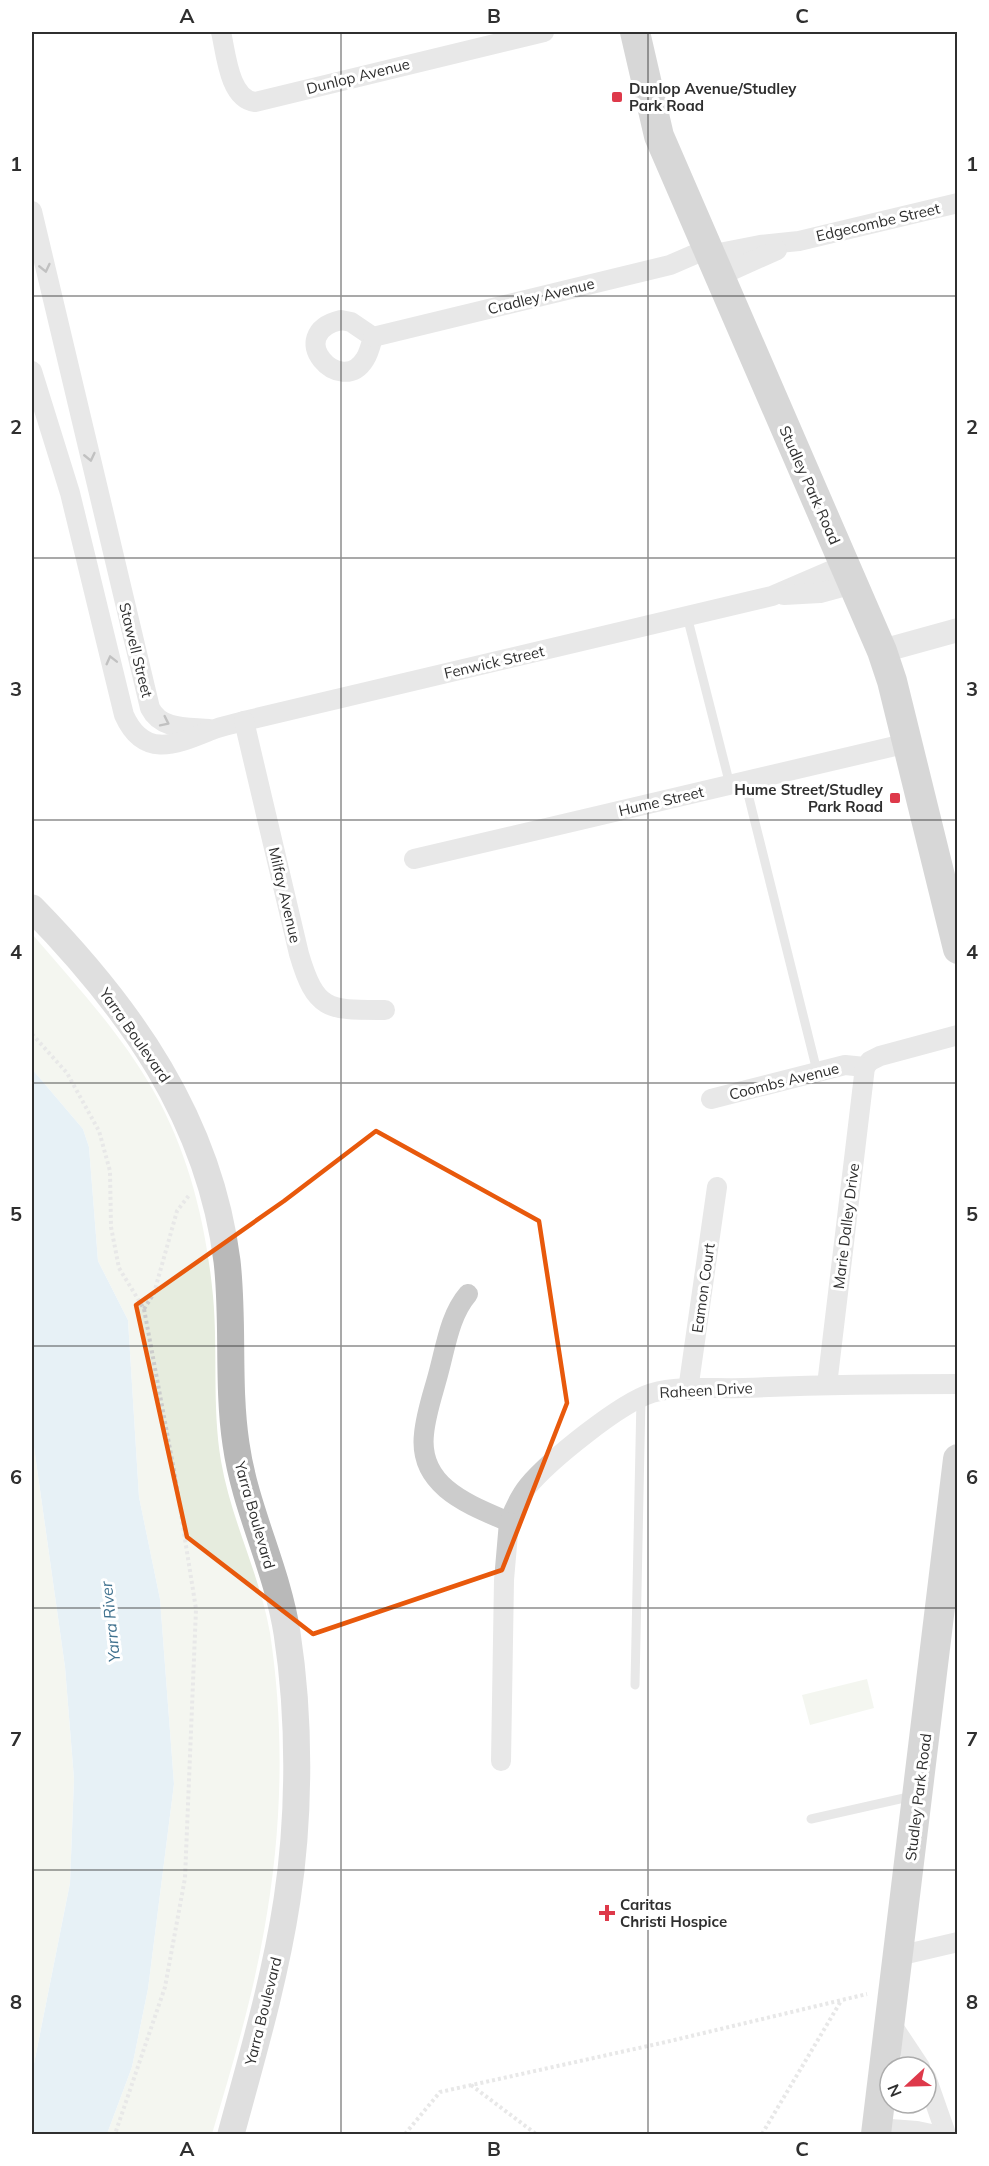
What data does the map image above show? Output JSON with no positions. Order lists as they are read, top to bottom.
{
  "streets": {
    "main road": ["Studley Park Road", "Yarra Boulevard"],
    "street": [
      "Dunlop Avenue",
      "Edgecombe Street",
      "Cradley Avenue",
      "Stawell Street",
      "Fenwick Street",
      "Hume Street",
      "Milfay Avenue",
      "Coombs Avenue",
      "Marie Dalley Drive",
      "Eamon Court",
      "Raheen Drive"
    ]
  },
  "crossings": [
    ["Edgecombe Street", "Cradley Avenue"],
    ["Edgecombe Street", "Studley Park Road"],
    ["Cradley Avenue", "Studley Park Road"],
    ["Studley Park Road", "Fenwick Street"],
    ["Studley Park Road", "Hume Street"],
    ["Stawell Street", "Fenwick Street"],
    ["Fenwick Street", "Milfay Avenue"],
    ["Coombs Avenue", "Marie Dalley Drive"],
    ["Marie Dalley Drive", "Raheen Drive"],
    ["Eamon Court", "Raheen Drive"]
  ],
  "water": ["Yarra River"],
  "places": {
    "transit": ["Dunlop Avenue/Studley Park Road", "Hume Street/Studley Park Road"],
    "health": ["Caritas Christi Hospice"]
  },
  "north": "left",
  "grid": {
    "columns": ["A", "B", "C"],
    "rows": [
      "1",
      "2",
      "3",
      "4",
      "5",
      "6",
      "7",
      "8"
    ]
  }
}
